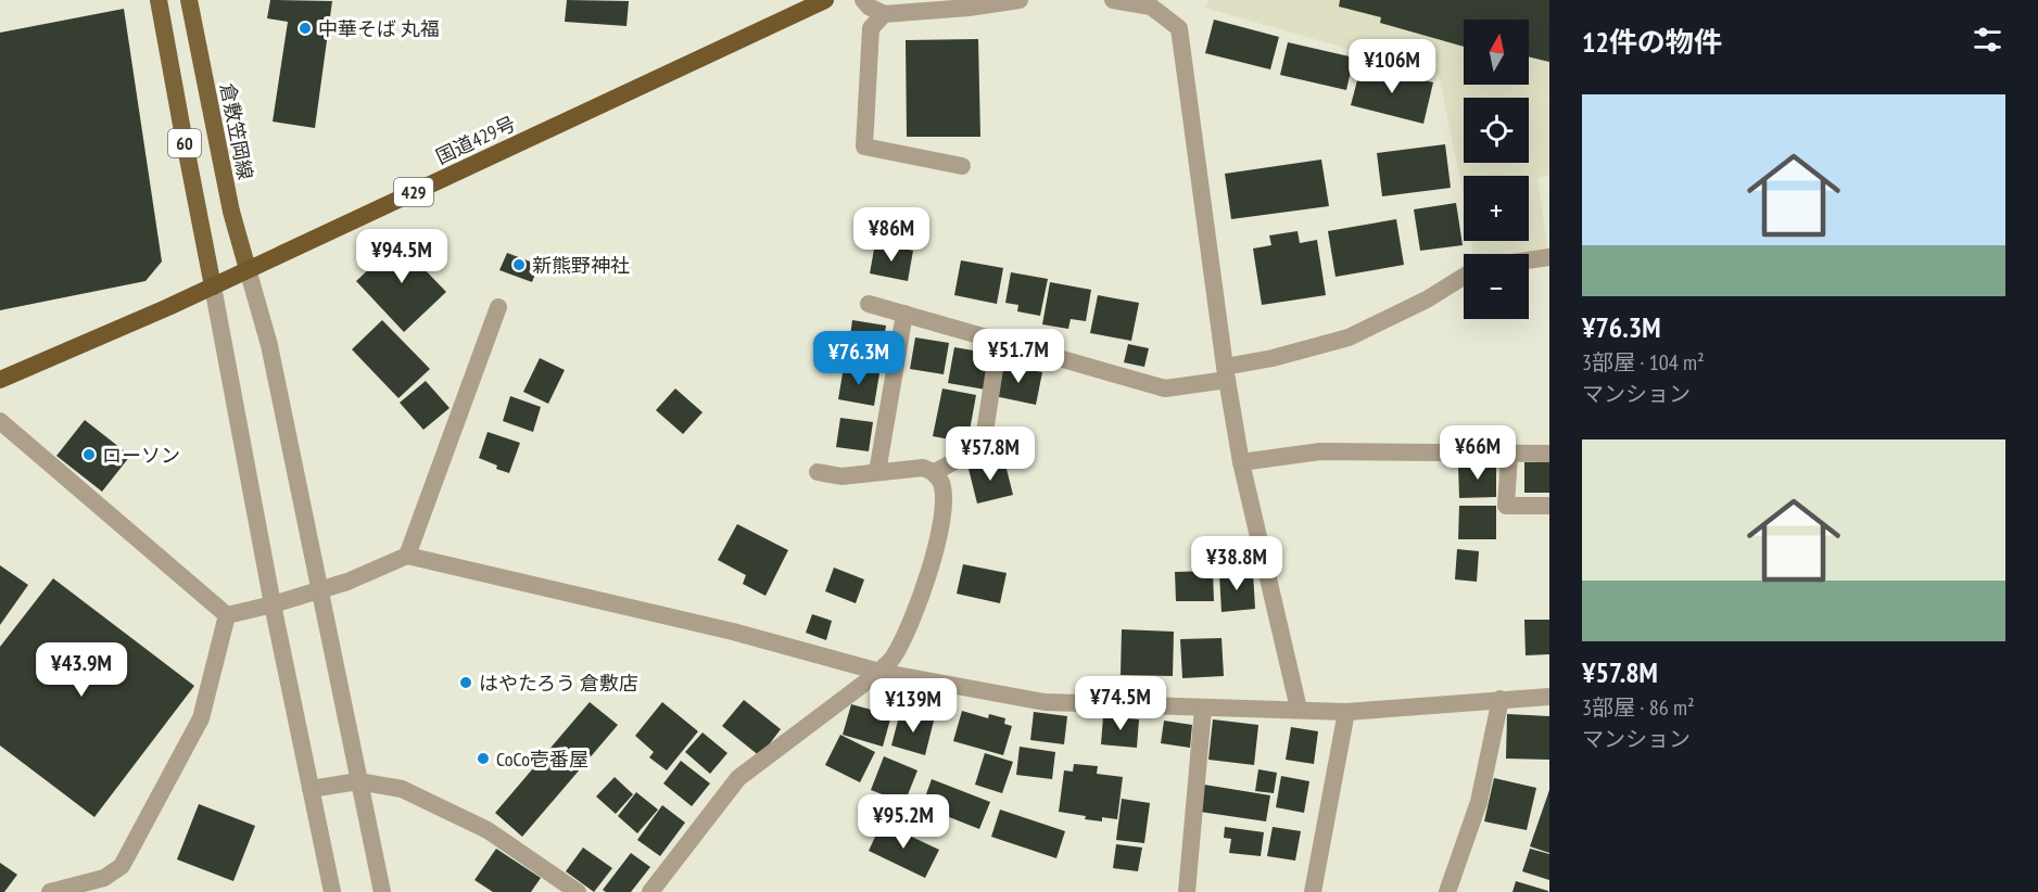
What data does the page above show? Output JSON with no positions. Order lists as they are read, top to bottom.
{
  "streets": {
    "highway": ["国道429号", "429"],
    "main road": ["倉敷笠岡線", "60"]
  },
  "crossings": [
    ["倉敷笠岡線", "国道429号"],
    ["国道429号", "60"]
  ],
  "places": [
    "中華そば 丸福",
    "新熊野神社",
    "ローソン",
    "はやたろう 倉敷店",
    "CoCo壱番屋"
  ],
  "north": "top",
  "page": {
    "heading": "12件の物件",
    "map_buttons": ["+", "−"],
    "price": [
      "¥106M",
      "¥86M",
      "¥94.5M",
      "¥51.7M",
      "¥76.3M",
      "¥66M",
      "¥57.8M",
      "¥38.8M",
      "¥43.9M",
      "¥74.5M",
      "¥139M",
      "¥95.2M"
    ],
    "list": [
      {
        "name": "¥76.3M",
        "note": "3部屋 · 104 m² · マンション"
      },
      {
        "name": "¥57.8M",
        "note": "3部屋 · 86 m² · マンション"
      }
    ]
  }
}
